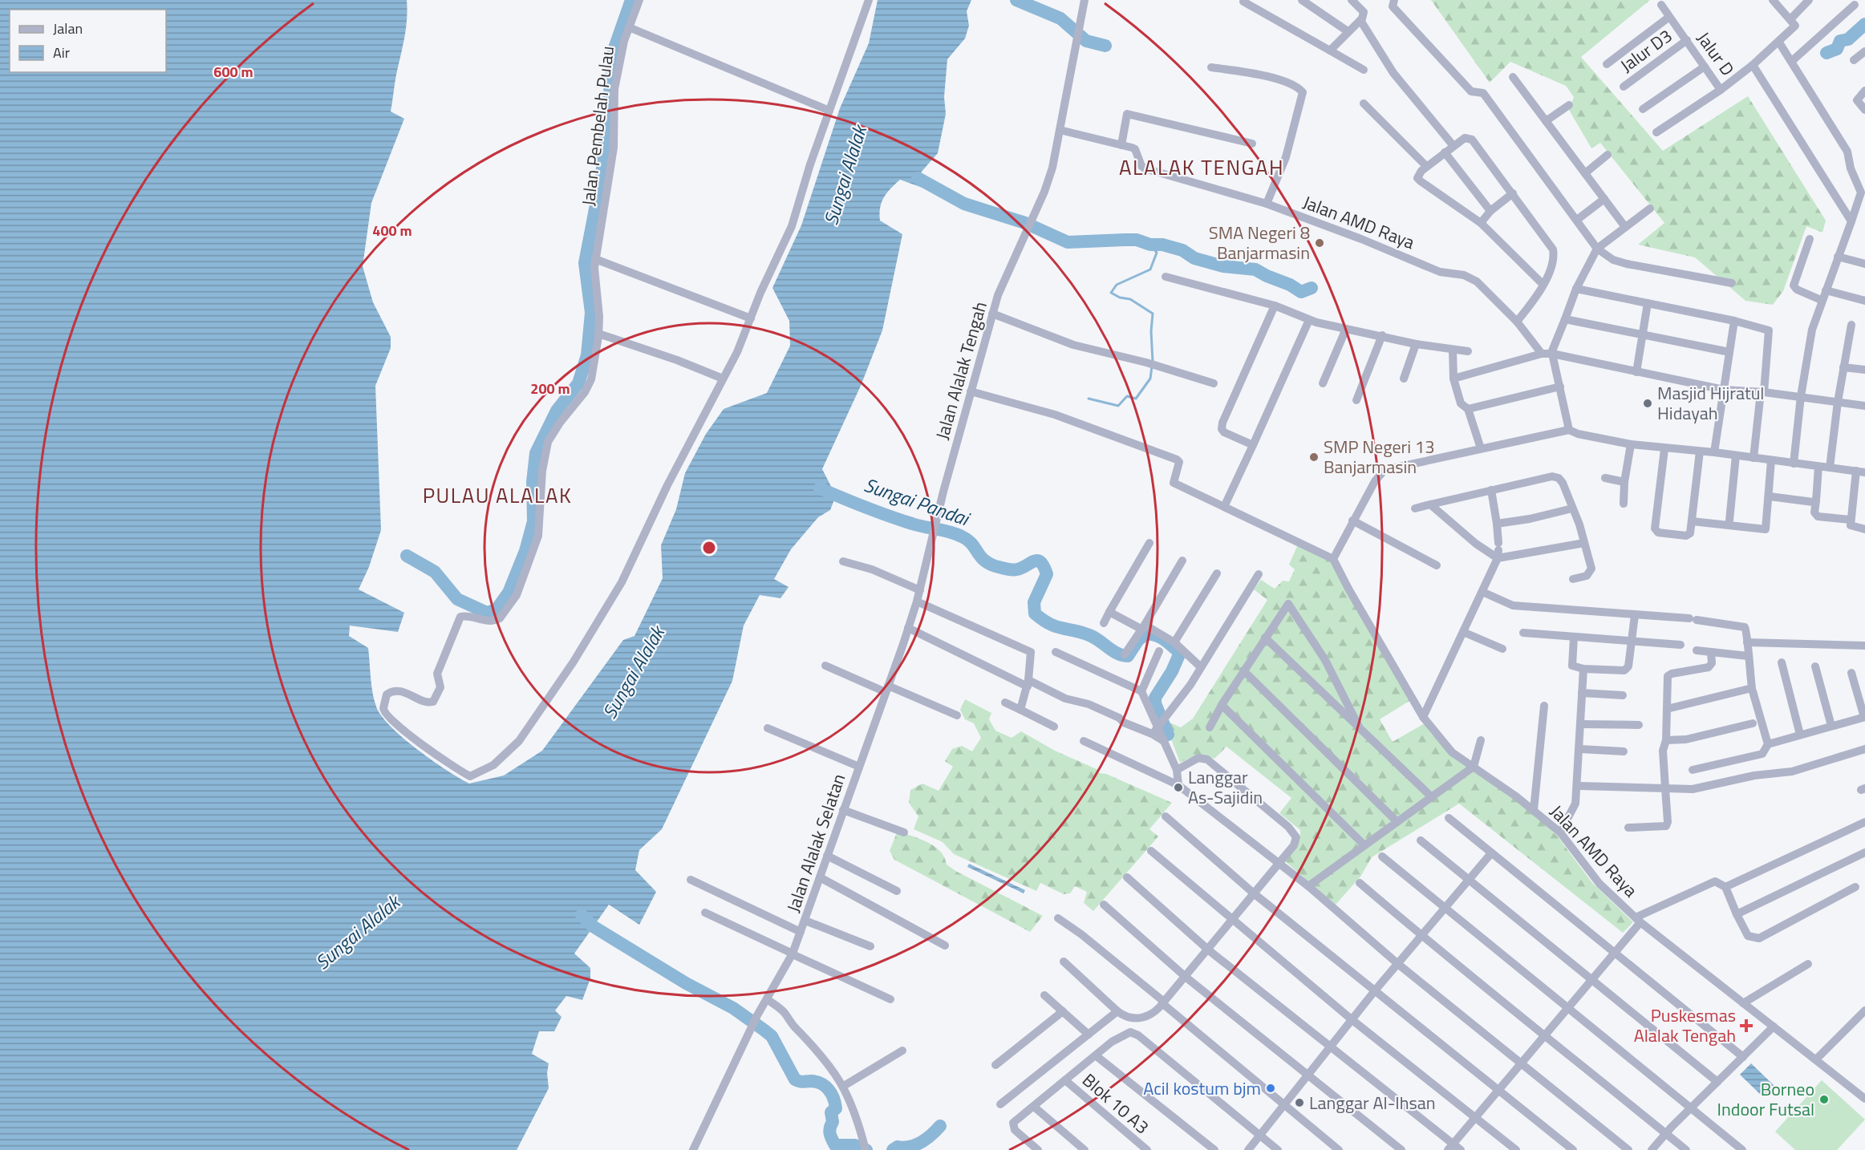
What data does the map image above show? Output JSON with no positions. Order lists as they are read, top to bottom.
{
  "streets": {
    "street": [
      "Jalur D3",
      "Jalur D",
      "Jalan Pembelah Pulau",
      "Jalan AMD Raya",
      "Jalan Alalak Tengah",
      "Jalan Alalak Selatan",
      "Blok 10 A3"
    ]
  },
  "crossings": [
    ["Jalur D3", "Jalur D"],
    ["Jalan AMD Raya", "Jalan Alalak Tengah"],
    ["Jalan Alalak Tengah", "Jalan Alalak Selatan"]
  ],
  "districts": ["ALALAK TENGAH", "PULAU ALALAK"],
  "water": ["Sungai Alalak", "Sungai Pandai"],
  "places": {
    "other": [
      "SMA Negeri 8 Banjarmasin",
      "Masjid Hijratul Hidayah",
      "SMP Negeri 13 Banjarmasin",
      "Langgar As-Sajidin",
      "Acil kostum bjm",
      "Borneo Indoor Futsal",
      "Langgar Al-Ihsan"
    ],
    "health": ["Puskesmas Alalak Tengah"]
  },
  "legend": ["Jalan", "Air"],
  "rings": ["600 m", "400 m", "200 m"]
}
